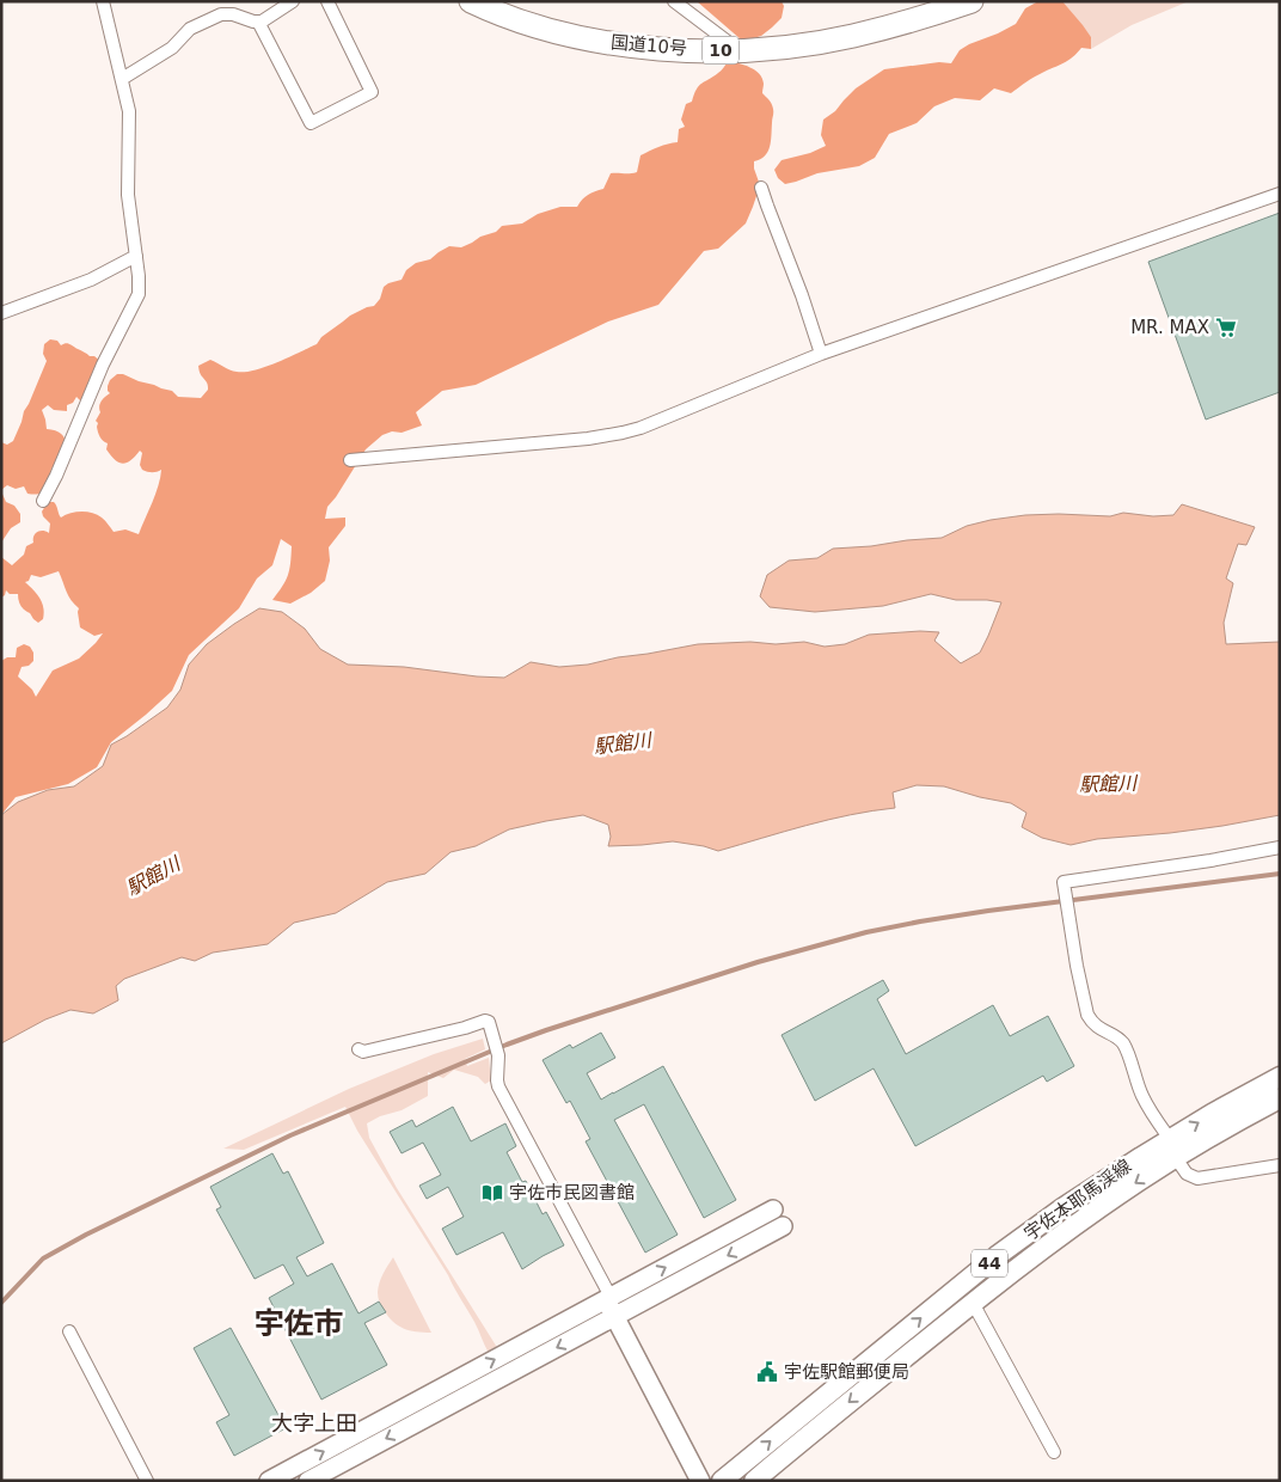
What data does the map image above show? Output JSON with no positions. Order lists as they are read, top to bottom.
{
  "streets": {
    "highway": ["国道10号", "10"],
    "main road": ["宇佐本耶馬渓線", "44"]
  },
  "districts": ["宇佐市", "大字上田"],
  "water": ["駅館川"],
  "places": {
    "supermarket": ["MR. MAX"],
    "library": ["宇佐市民図書館"],
    "public building": ["宇佐駅館郵便局"]
  }
}
